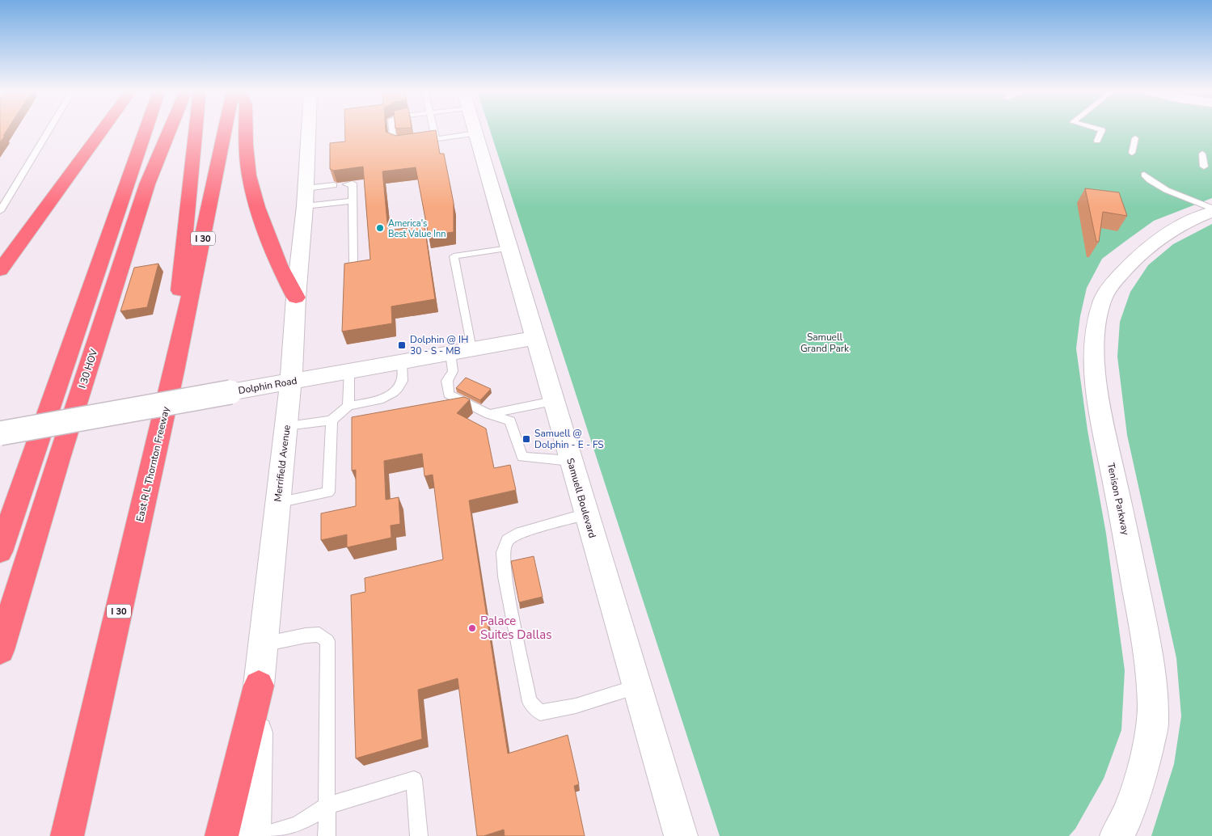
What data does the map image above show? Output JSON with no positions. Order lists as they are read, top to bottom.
{
  "streets": {
    "highway": ["I 30", "I 30 HOV", "East R L Thornton Freeway"],
    "main road": [
      "Dolphin Road",
      "Merrifield Avenue",
      "Samuell Boulevard",
      "Tenison Parkway"
    ]
  },
  "crossings": [
    ["Dolphin Road", "Merrifield Avenue"],
    ["Dolphin Road", "Samuell Boulevard"]
  ],
  "parks": ["Samuell Grand Park"],
  "places": {
    "other": ["America's Best Value Inn", "Palace Suites Dallas"],
    "transit": ["Dolphin @ IH 30 - S - MB", "Samuell @ Dolphin - E - FS"]
  }
}
